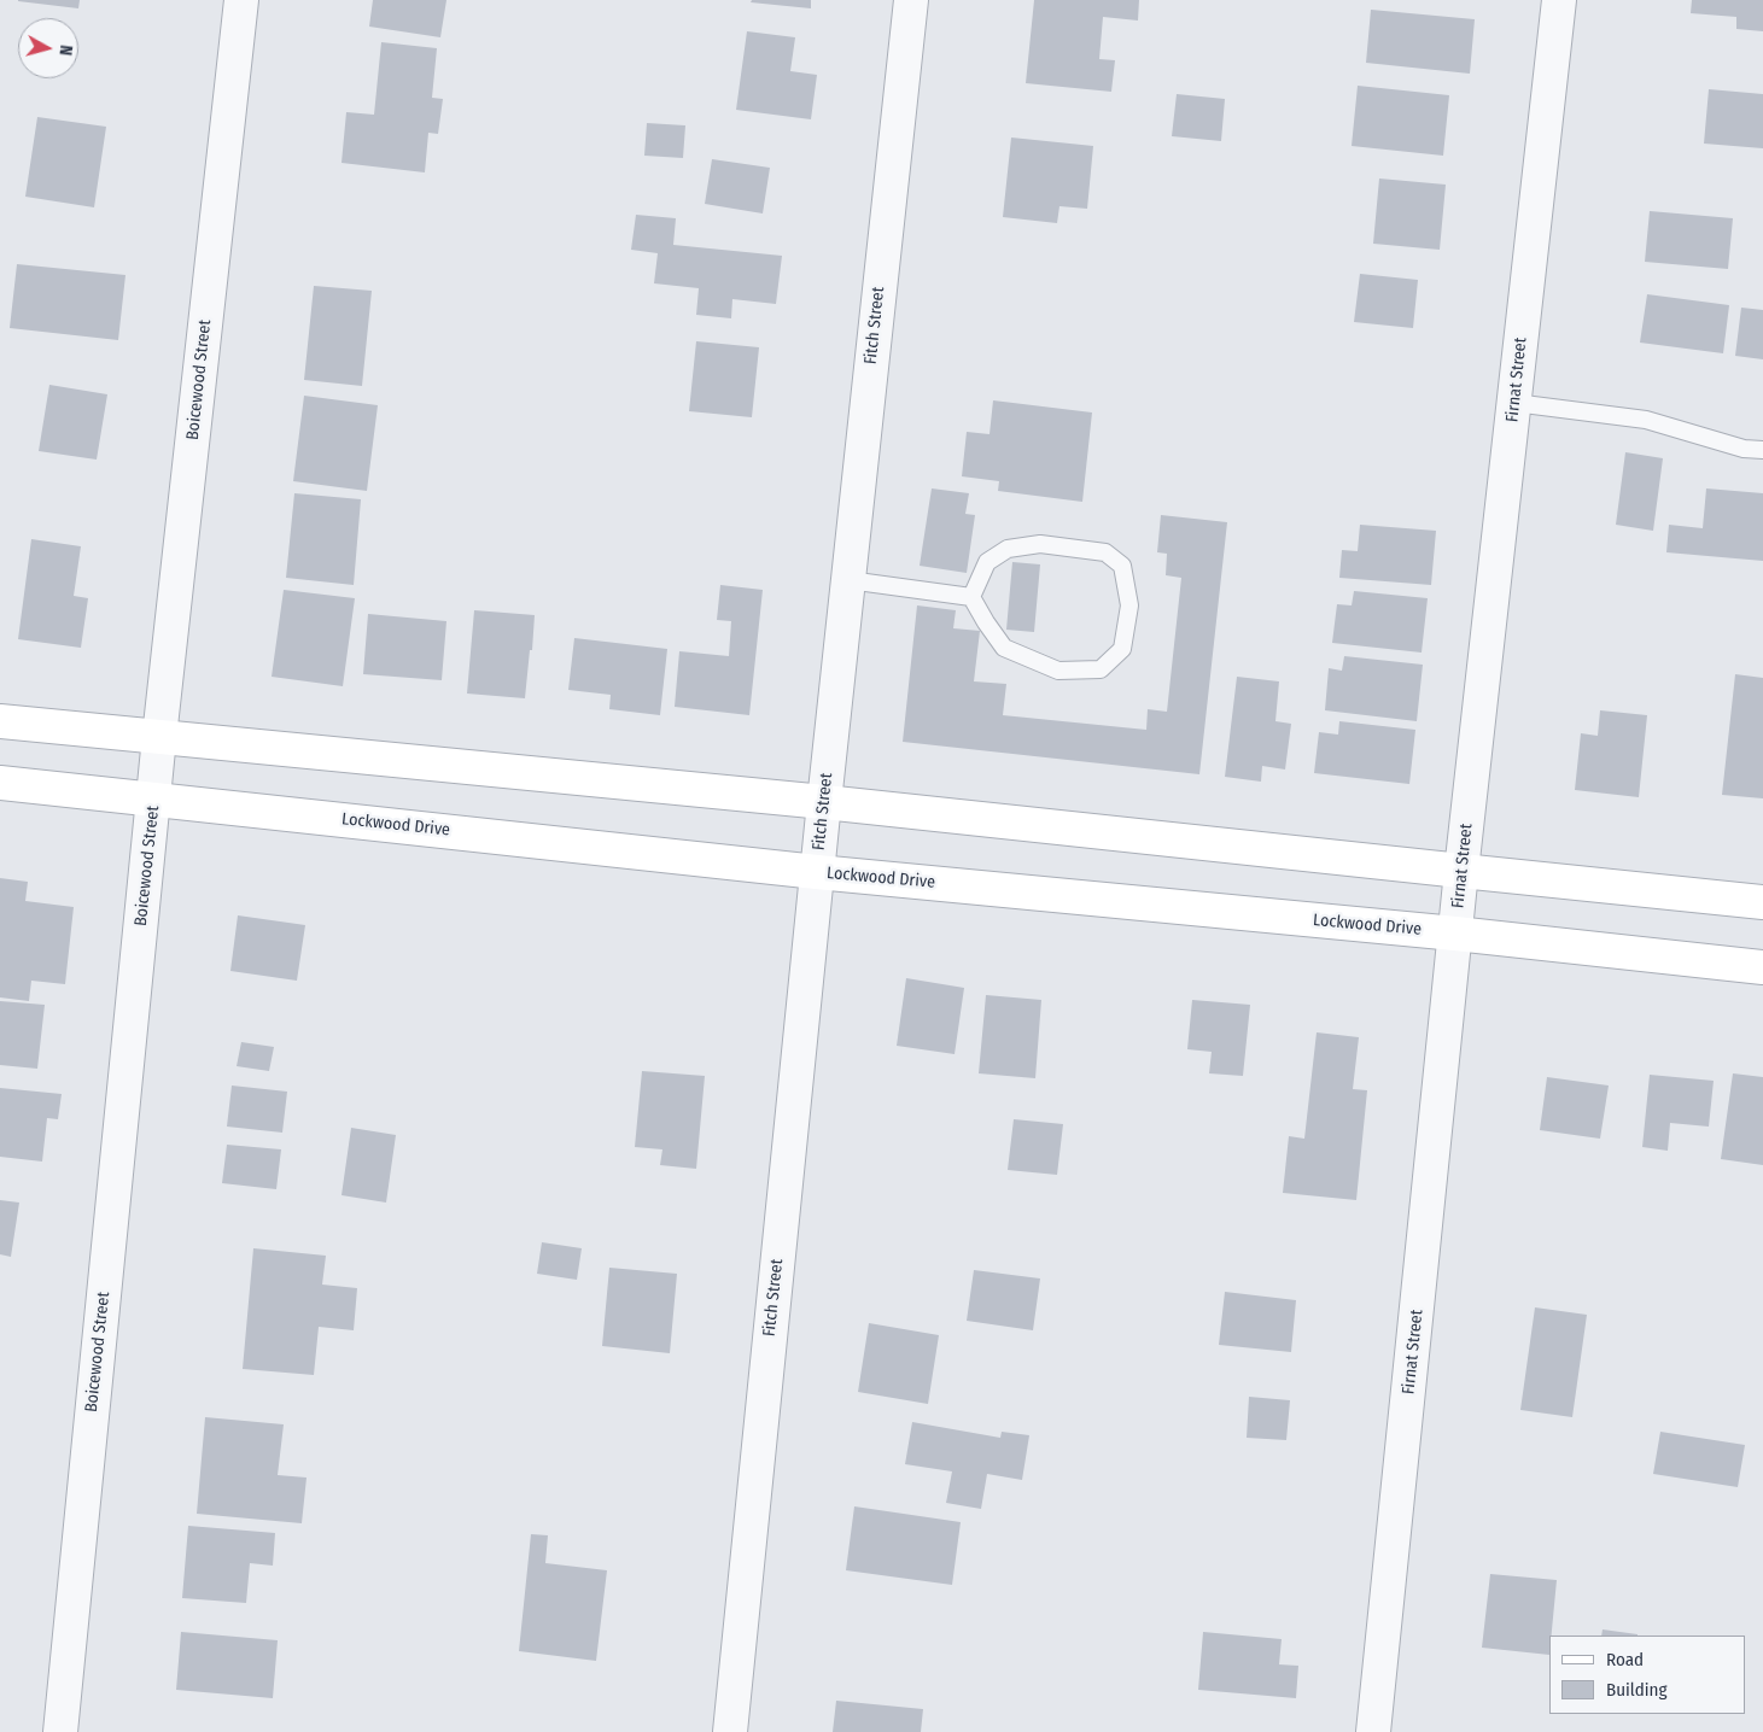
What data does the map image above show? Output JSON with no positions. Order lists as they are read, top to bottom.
{
  "streets": {
    "main road": ["Lockwood Drive"],
    "street": ["Fitch Street", "Boicewood Street", "Firnat Street"]
  },
  "crossings": [
    ["Fitch Street", "Lockwood Drive"],
    ["Boicewood Street", "Lockwood Drive"],
    ["Firnat Street", "Lockwood Drive"]
  ],
  "legend": ["Road", "Building"],
  "north": "right"
}
